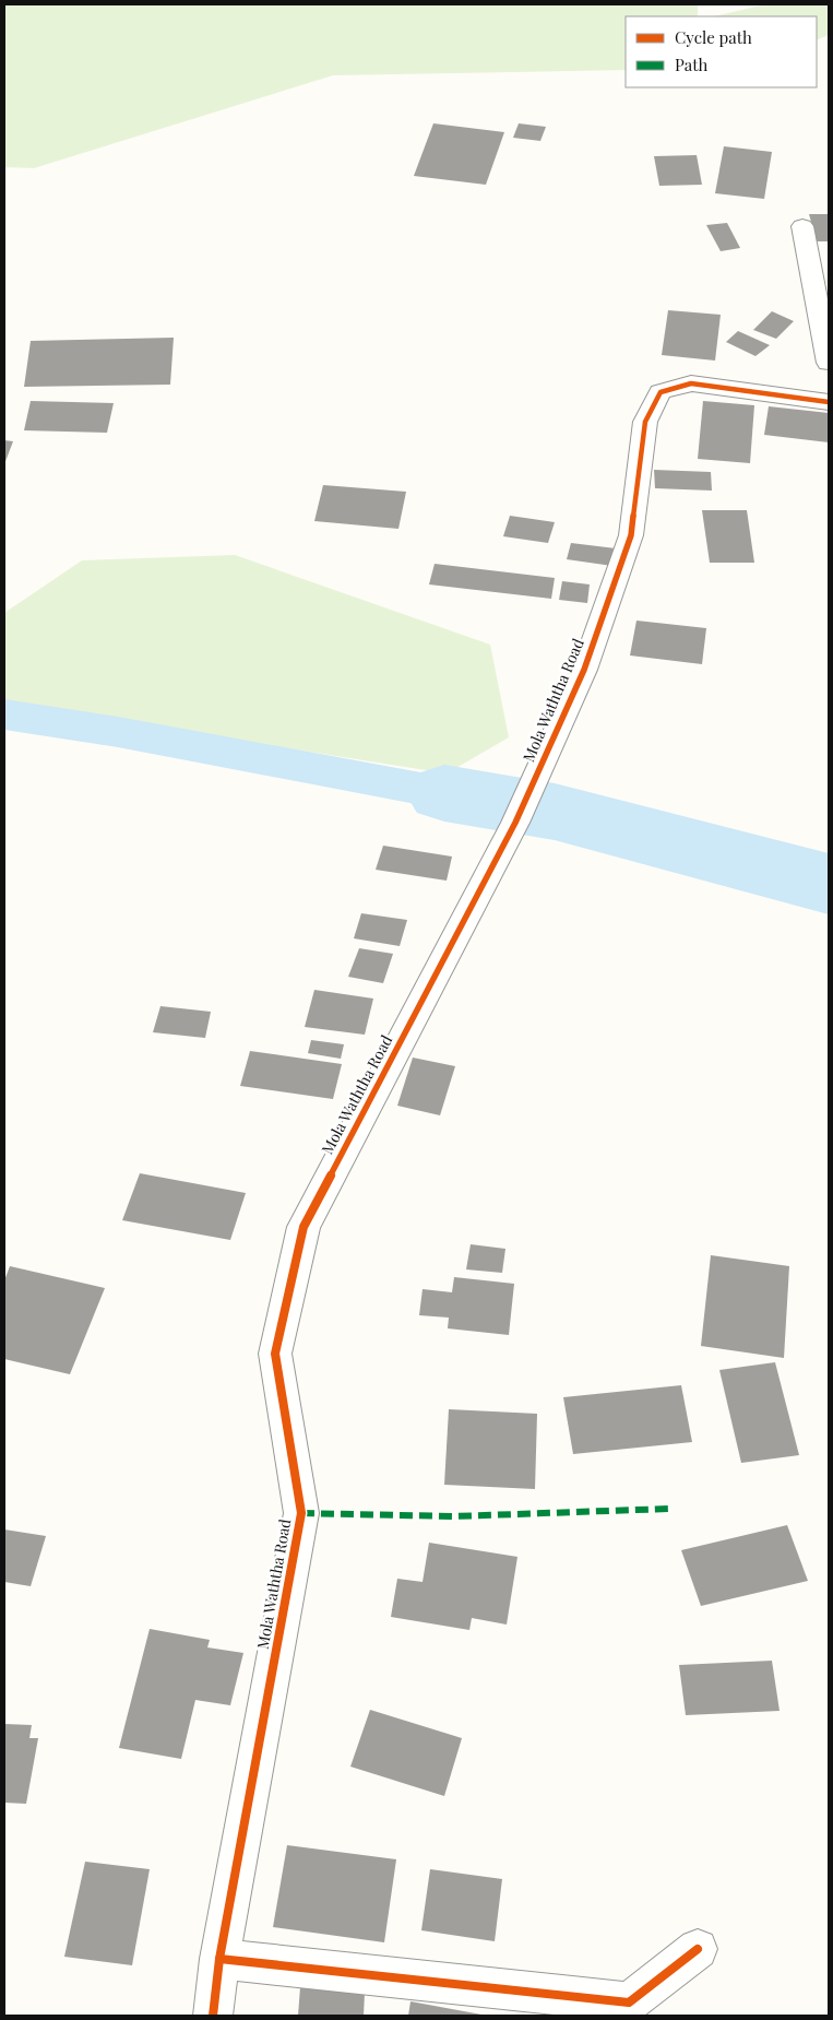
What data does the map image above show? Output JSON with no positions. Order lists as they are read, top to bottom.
{
  "streets": {
    "street": ["Mola Waththa Road"]
  },
  "legend": ["Cycle path", "Path"]
}
